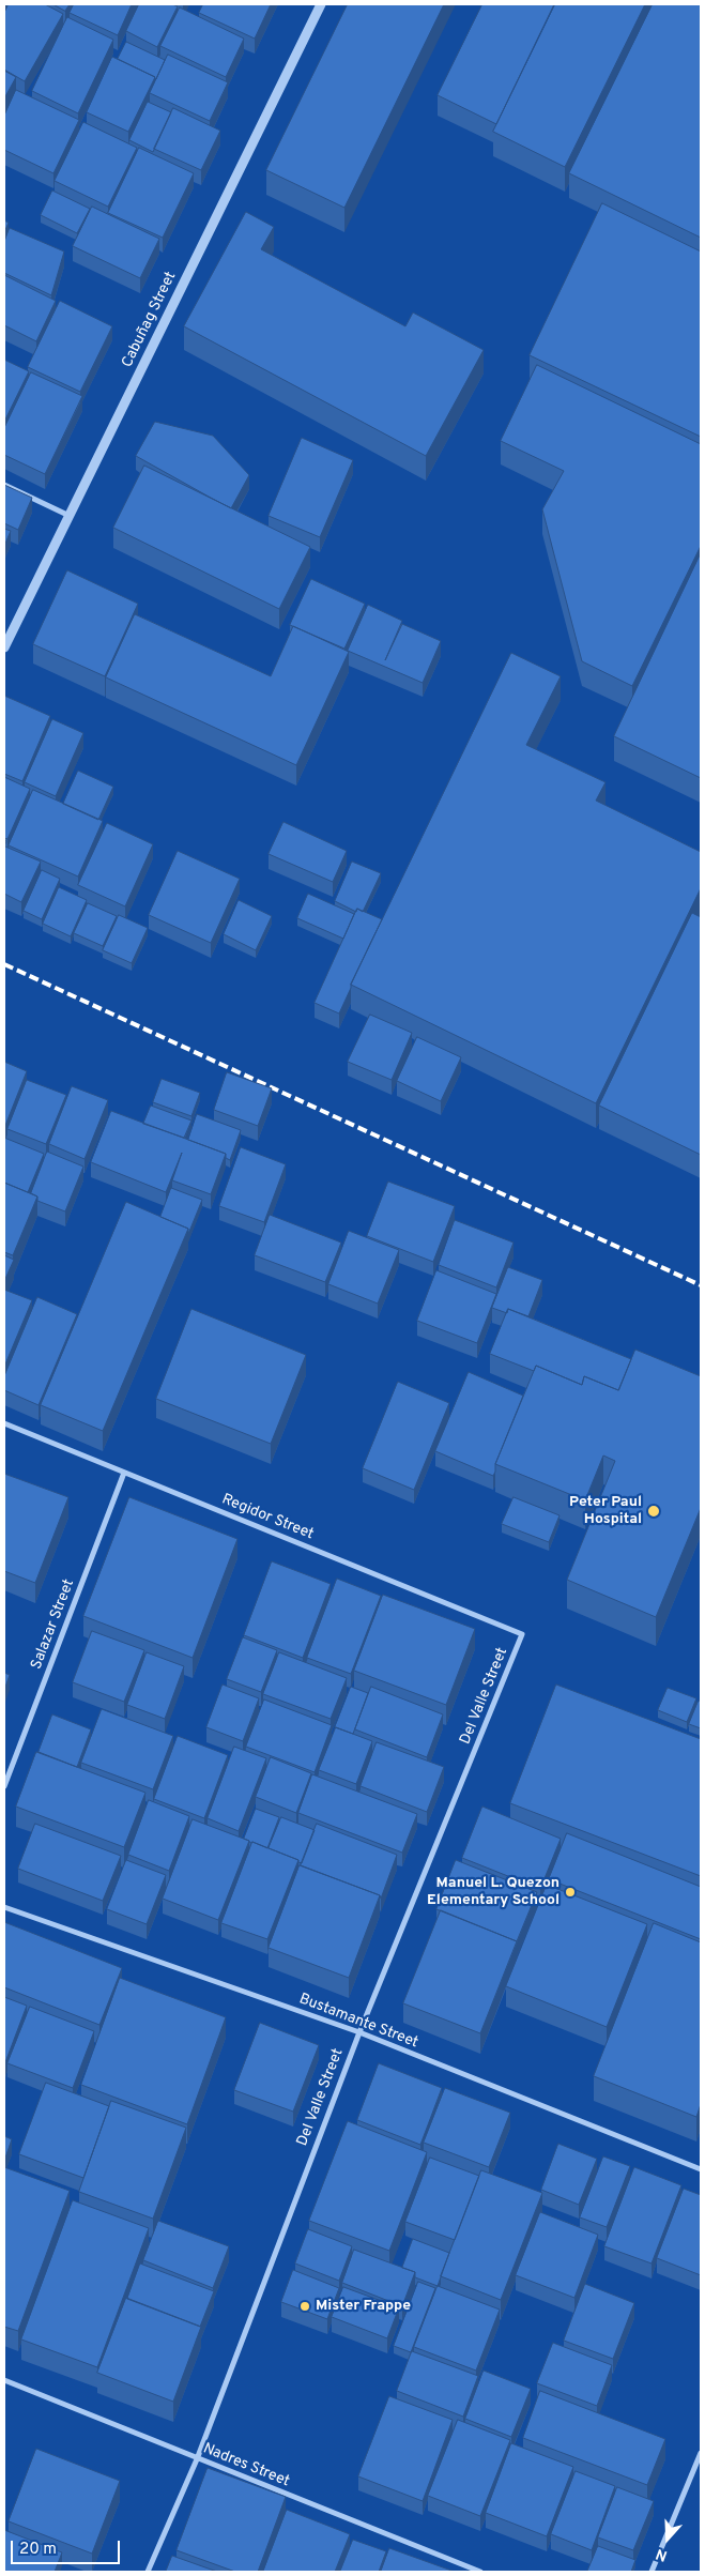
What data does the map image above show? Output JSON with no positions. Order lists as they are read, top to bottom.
{
  "streets": {
    "street": [
      "Cabuñag Street",
      "Regidor Street",
      "Salazar Street",
      "Del Valle Street",
      "Bustamante Street",
      "Nadres Street"
    ]
  },
  "crossings": [
    ["Regidor Street", "Salazar Street"],
    ["Regidor Street", "Del Valle Street"],
    ["Del Valle Street", "Bustamante Street"],
    ["Del Valle Street", "Nadres Street"]
  ],
  "places": ["Peter Paul Hospital", "Manuel L. Quezon Elementary School", "Mister Frappe"],
  "scale_bar": "20 m",
  "north": "bottom"
}
